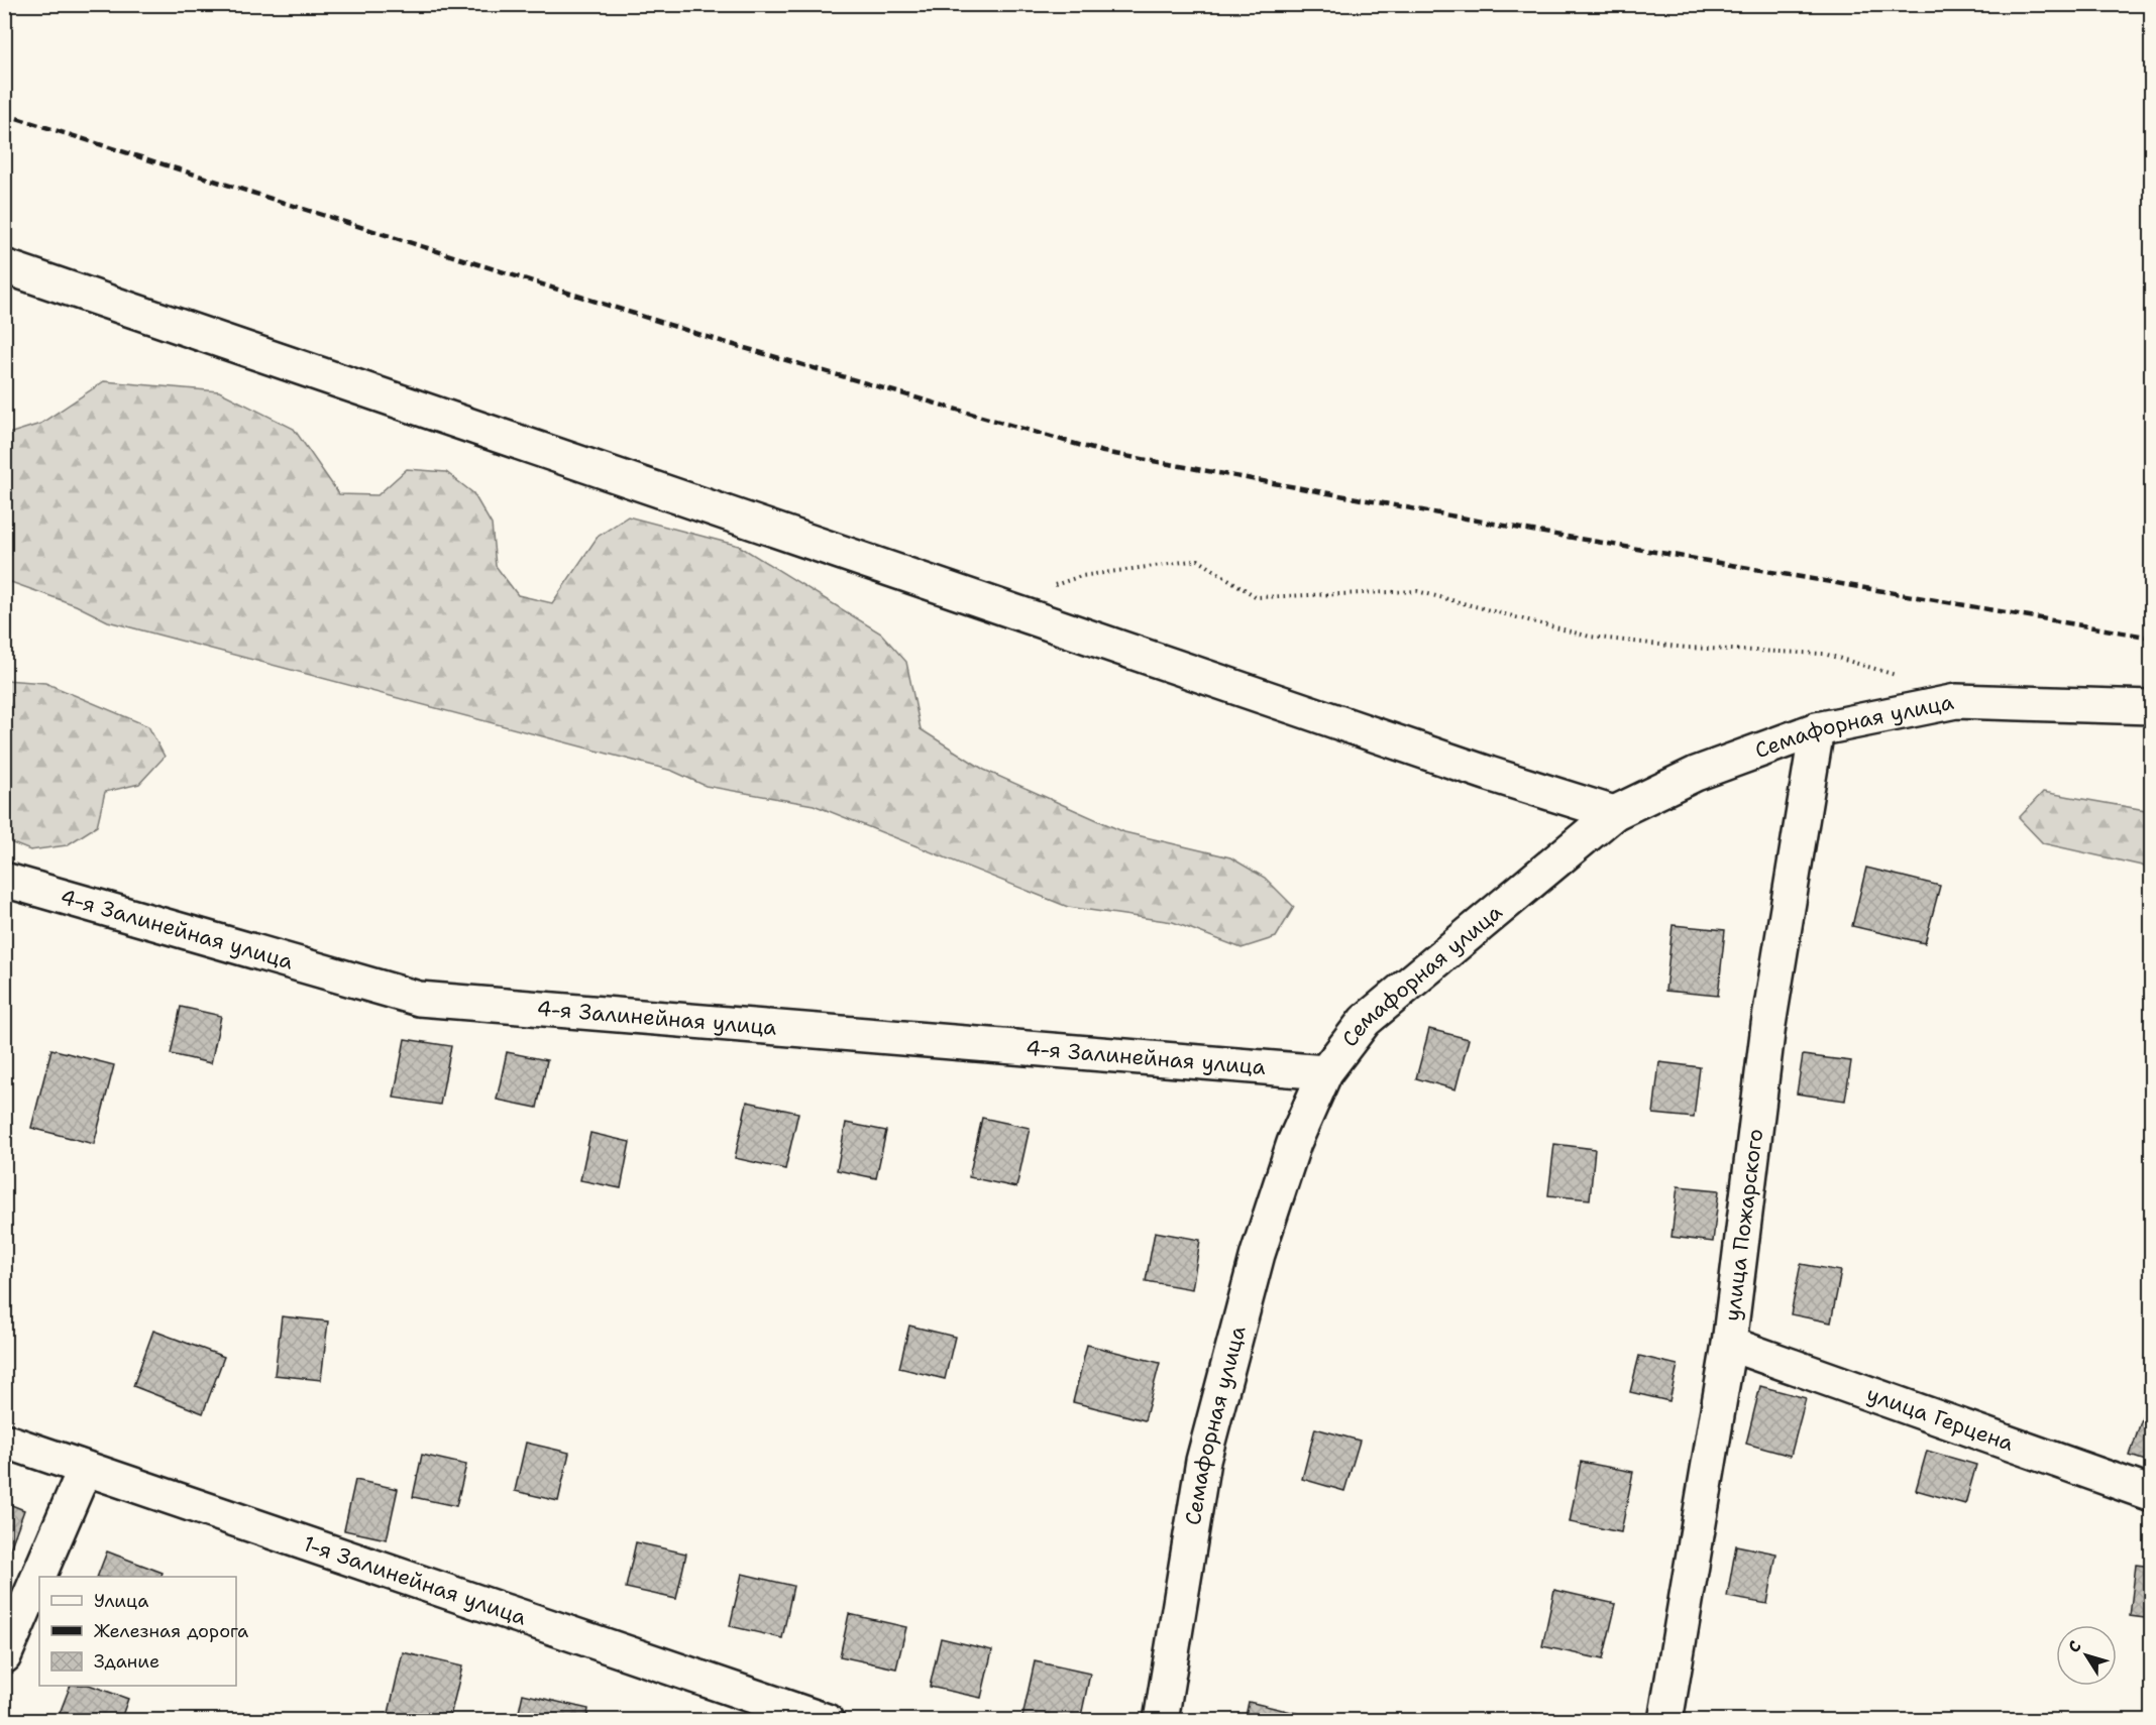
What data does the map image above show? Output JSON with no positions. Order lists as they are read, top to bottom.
{
  "streets": {
    "street": [
      "Семафорная улица",
      "4-я Залинейная улица",
      "улица Пожарского",
      "улица Герцена",
      "1-я Залинейная улица"
    ]
  },
  "crossings": [
    ["Семафорная улица", "4-я Залинейная улица"],
    ["Семафорная улица", "улица Пожарского"],
    ["улица Пожарского", "улица Герцена"]
  ],
  "legend": ["Улица", "Железная дорога", "Здание"],
  "north": "top left"
}
